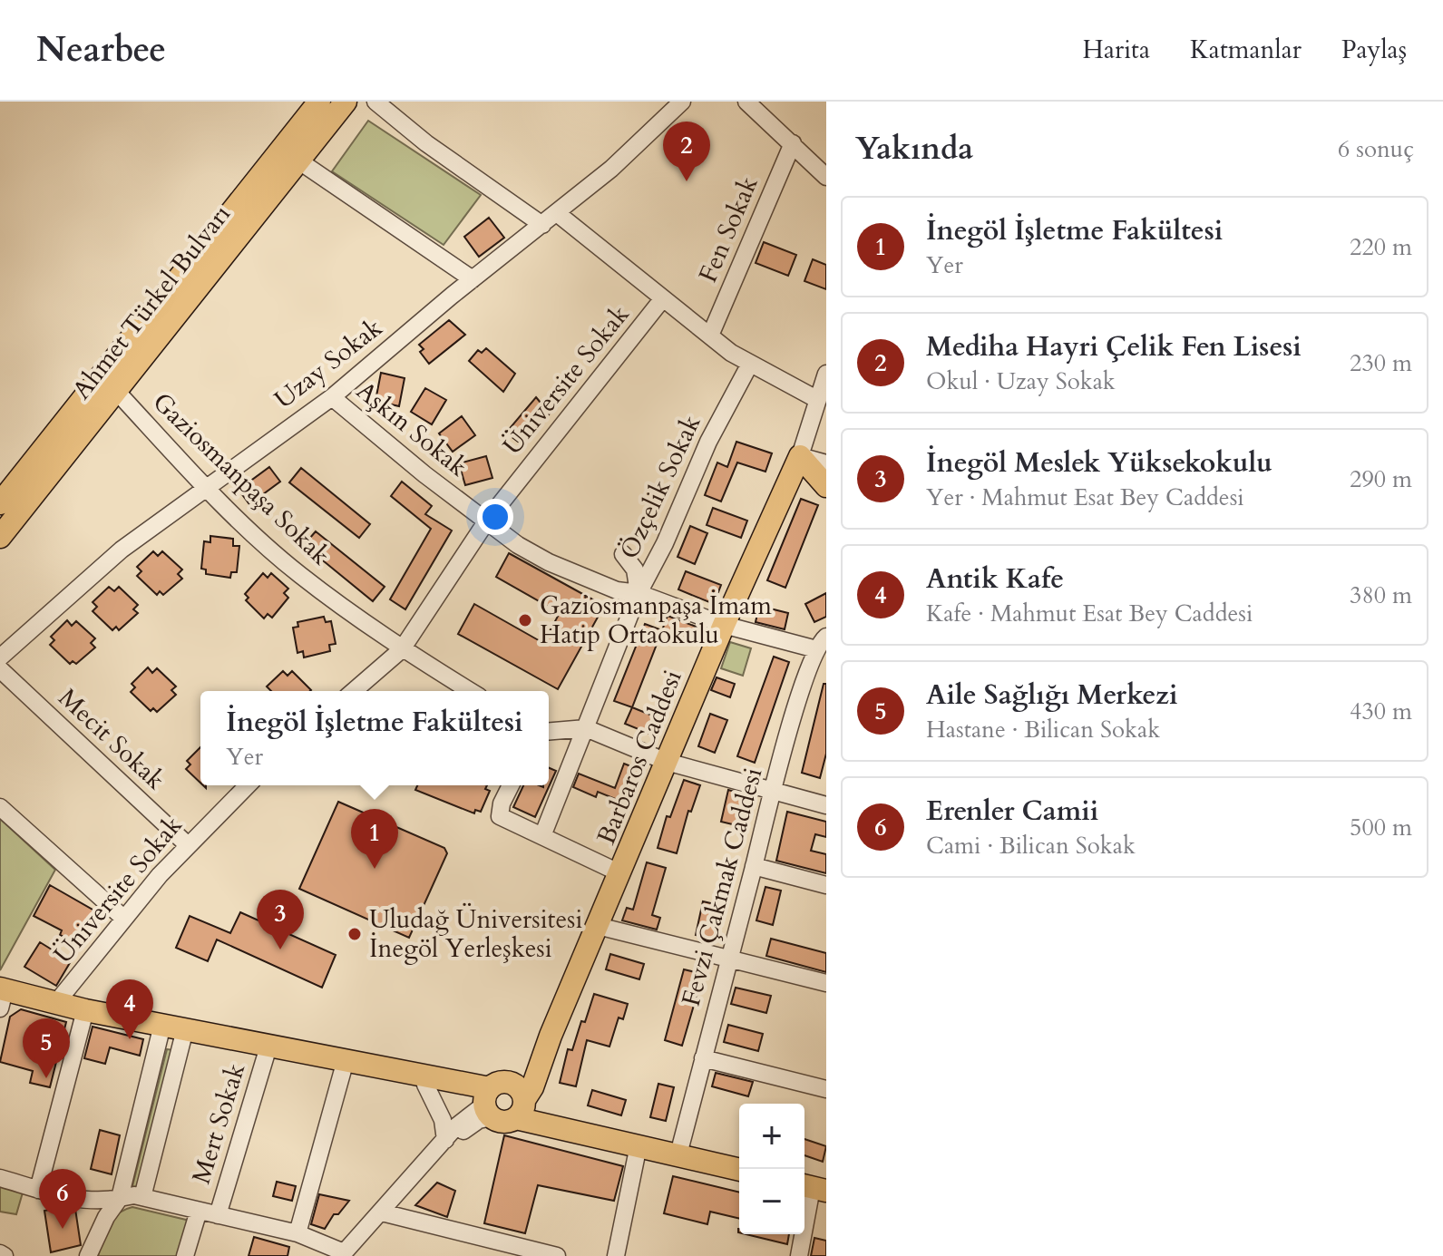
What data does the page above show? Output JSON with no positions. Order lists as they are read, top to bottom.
{
  "streets": {
    "main road": ["Ahmet Türkel Bulvarı", "Barbaros Caddesi"],
    "street": [
      "Fen Sokak",
      "Uzay Sokak",
      "Üniversite Sokak",
      "Aşkın Sokak",
      "Gaziosmanpaşa Sokak",
      "Özçelik Sokak",
      "Mecit Sokak",
      "Fevzi Çakmak Caddesi",
      "Mert Sokak"
    ]
  },
  "crossings": [
    ["Ahmet Türkel Bulvarı", "Gaziosmanpaşa Sokak"],
    ["Uzay Sokak", "Aşkın Sokak"],
    ["Uzay Sokak", "Gaziosmanpaşa Sokak"],
    ["Üniversite Sokak", "Aşkın Sokak"],
    ["Üniversite Sokak", "Gaziosmanpaşa Sokak"],
    ["Üniversite Sokak", "Mecit Sokak"],
    ["Aşkın Sokak", "Özçelik Sokak"],
    ["Aşkın Sokak", "Barbaros Caddesi"],
    ["Aşkın Sokak", "Fevzi Çakmak Caddesi"]
  ],
  "places": ["Gaziosmanpaşa İmam Hatip Ortaokulu", "Uludağ Üniversitesi İnegöl Yerleşkesi"],
  "page": {
    "header": "Nearbee",
    "nav": ["Harita", "Katmanlar", "Paylaş"],
    "heading": ["Yakında", "6 sonuç"],
    "pins": [
      "2",
      "1",
      "3",
      "4",
      "5",
      "6"
    ],
    "list": [
      {
        "mark": "1",
        "name": "İnegöl İşletme Fakültesi",
        "note": "Yer",
        "value": "220 m"
      },
      {
        "mark": "2",
        "name": "Mediha Hayri Çelik Fen Lisesi",
        "note": "Okul · Uzay Sokak",
        "value": "230 m"
      },
      {
        "mark": "3",
        "name": "İnegöl Meslek Yüksekokulu",
        "note": "Yer · Mahmut Esat Bey Caddesi",
        "value": "290 m"
      },
      {
        "mark": "4",
        "name": "Antik Kafe",
        "note": "Kafe · Mahmut Esat Bey Caddesi",
        "value": "380 m"
      },
      {
        "mark": "5",
        "name": "Aile Sağlığı Merkezi",
        "note": "Hastane · Bilican Sokak",
        "value": "430 m"
      },
      {
        "mark": "6",
        "name": "Erenler Camii",
        "note": "Cami · Bilican Sokak",
        "value": "500 m"
      }
    ],
    "popup": ["İnegöl İşletme Fakültesi", "Yer"],
    "map_buttons": ["+", "−"]
  }
}
